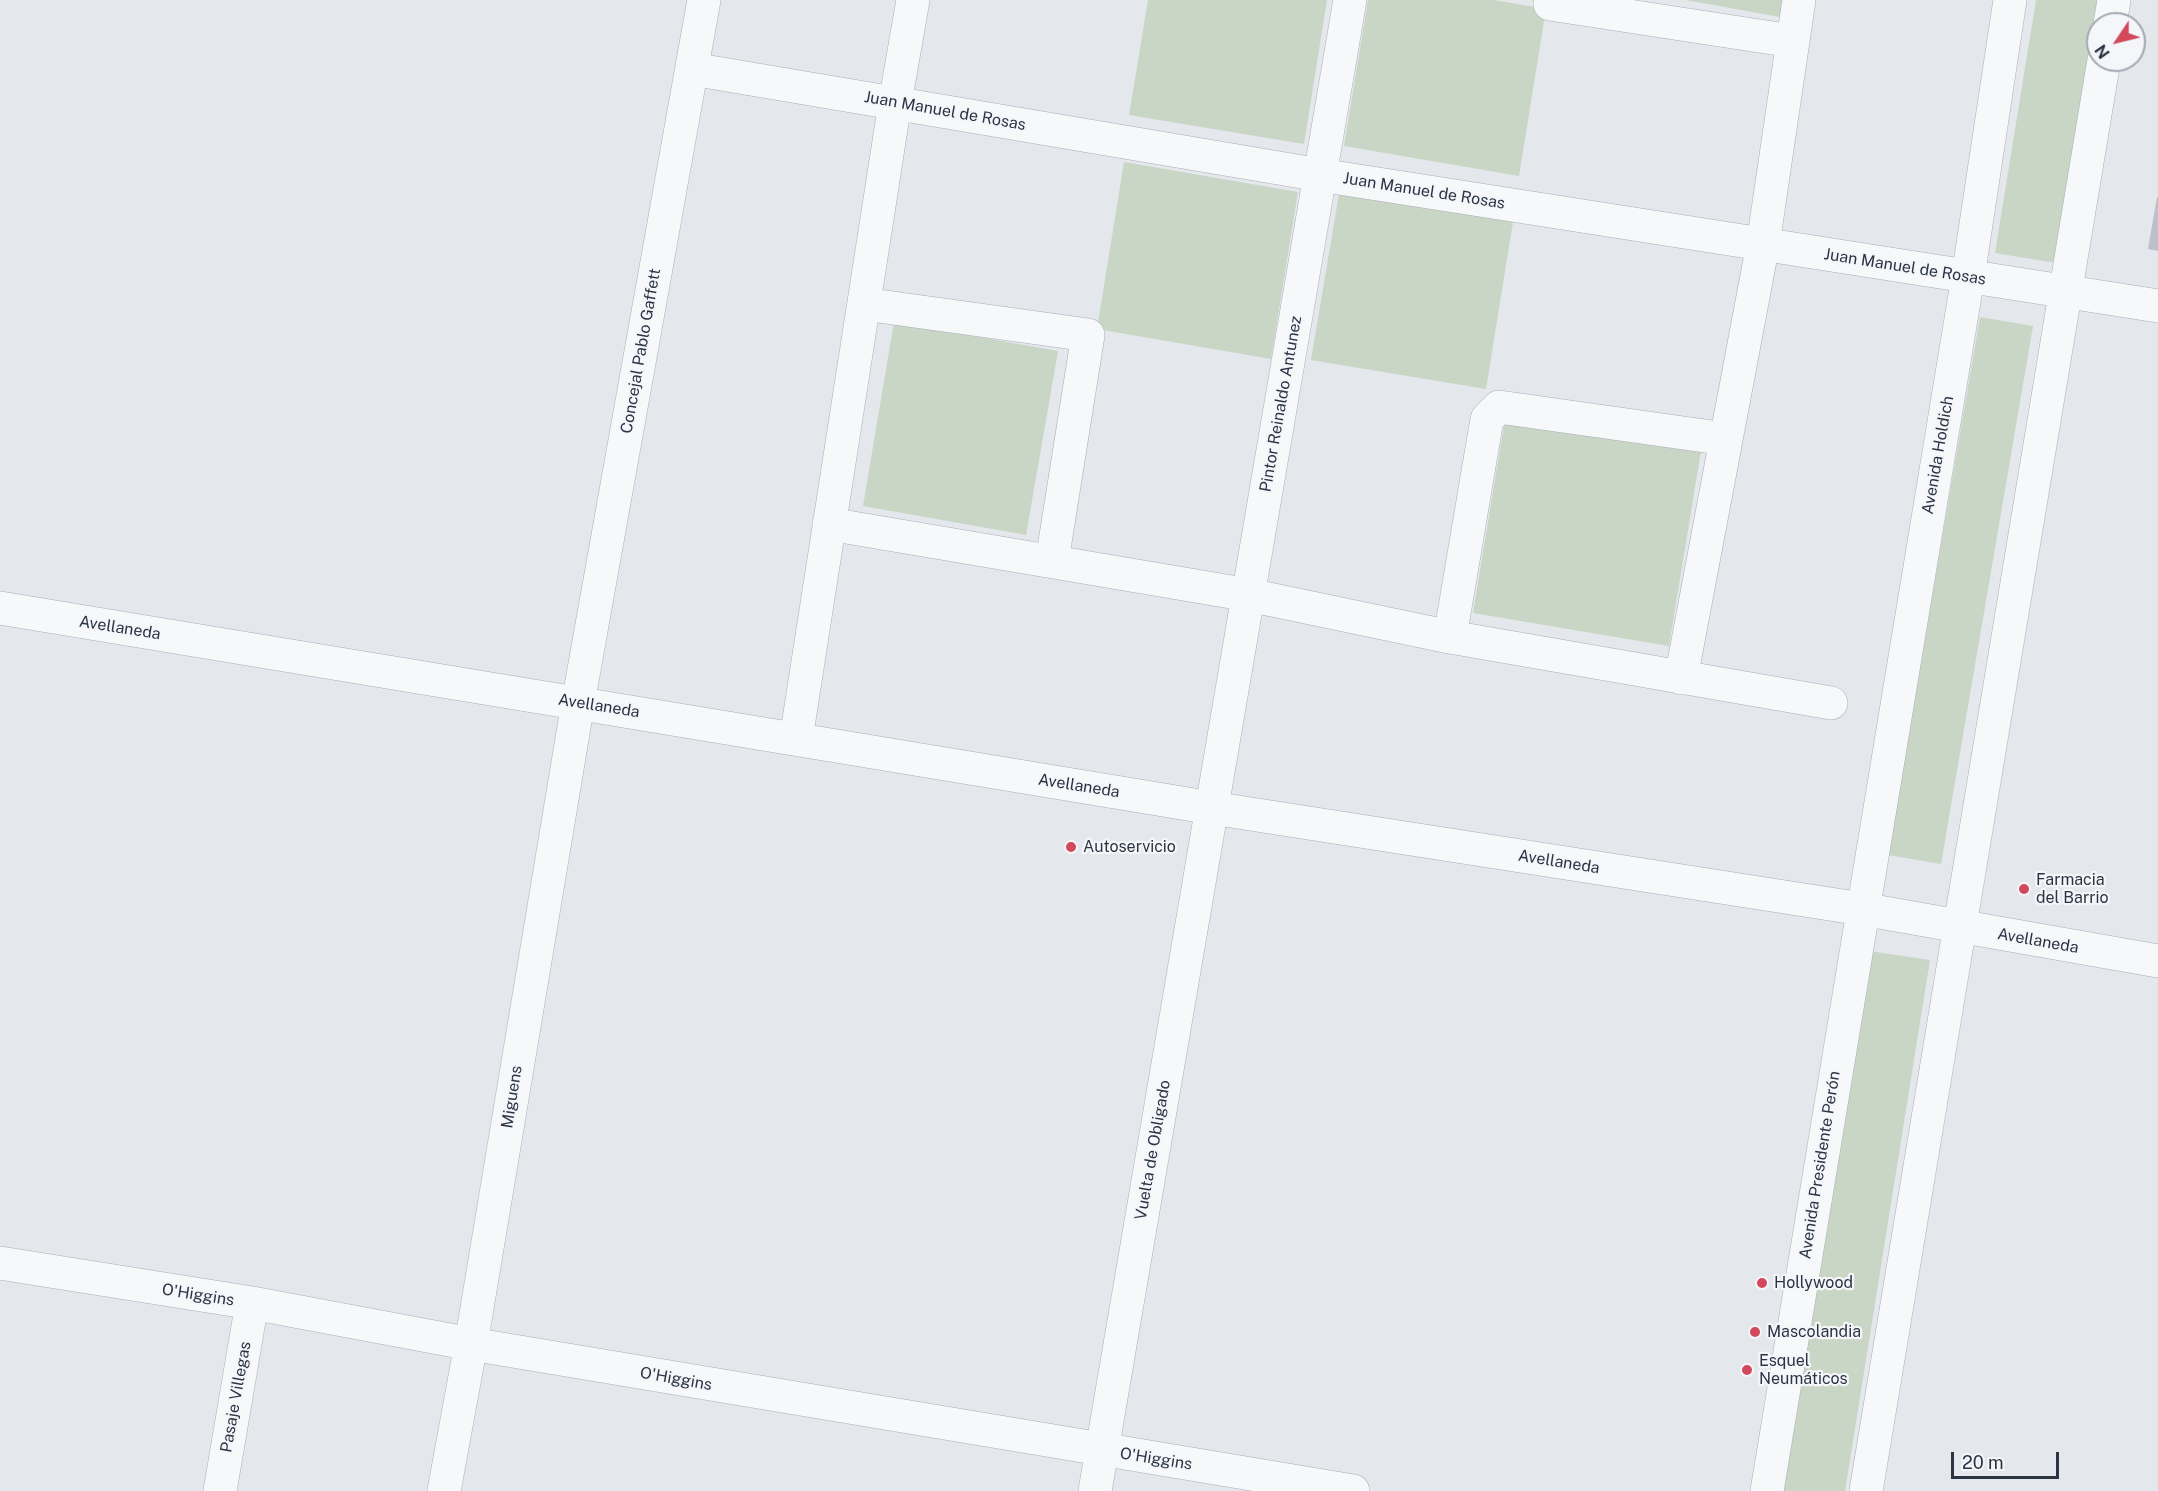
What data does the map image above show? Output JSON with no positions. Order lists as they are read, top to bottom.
{
  "streets": {
    "street": [
      "Juan Manuel de Rosas",
      "Concejal Pablo Gaffett",
      "Pintor Reinaldo Antunez",
      "Avenida Holdich",
      "Avellaneda",
      "Miguens",
      "Vuelta de Obligado",
      "Avenida Presidente Perón",
      "O'Higgins",
      "Pasaje Villegas"
    ]
  },
  "crossings": [
    ["Juan Manuel de Rosas", "Concejal Pablo Gaffett"],
    ["Juan Manuel de Rosas", "Pintor Reinaldo Antunez"],
    ["Juan Manuel de Rosas", "Avenida Holdich"],
    ["Concejal Pablo Gaffett", "Avellaneda"],
    ["Concejal Pablo Gaffett", "Miguens"],
    ["Pintor Reinaldo Antunez", "Avellaneda"],
    ["Pintor Reinaldo Antunez", "Vuelta de Obligado"],
    ["Avenida Holdich", "Avellaneda"],
    ["Avenida Holdich", "Avenida Presidente Perón"],
    ["Avellaneda", "Miguens"],
    ["Avellaneda", "Vuelta de Obligado"],
    ["Avellaneda", "Avenida Presidente Perón"],
    ["Miguens", "O'Higgins"],
    ["Vuelta de Obligado", "O'Higgins"],
    ["O'Higgins", "Pasaje Villegas"]
  ],
  "places": [
    "Autoservicio",
    "Farmacia del Barrio",
    "Hollywood",
    "Mascolandia",
    "Esquel Neumáticos"
  ],
  "scale_bar": "20 m",
  "north": "bottom left"
}
